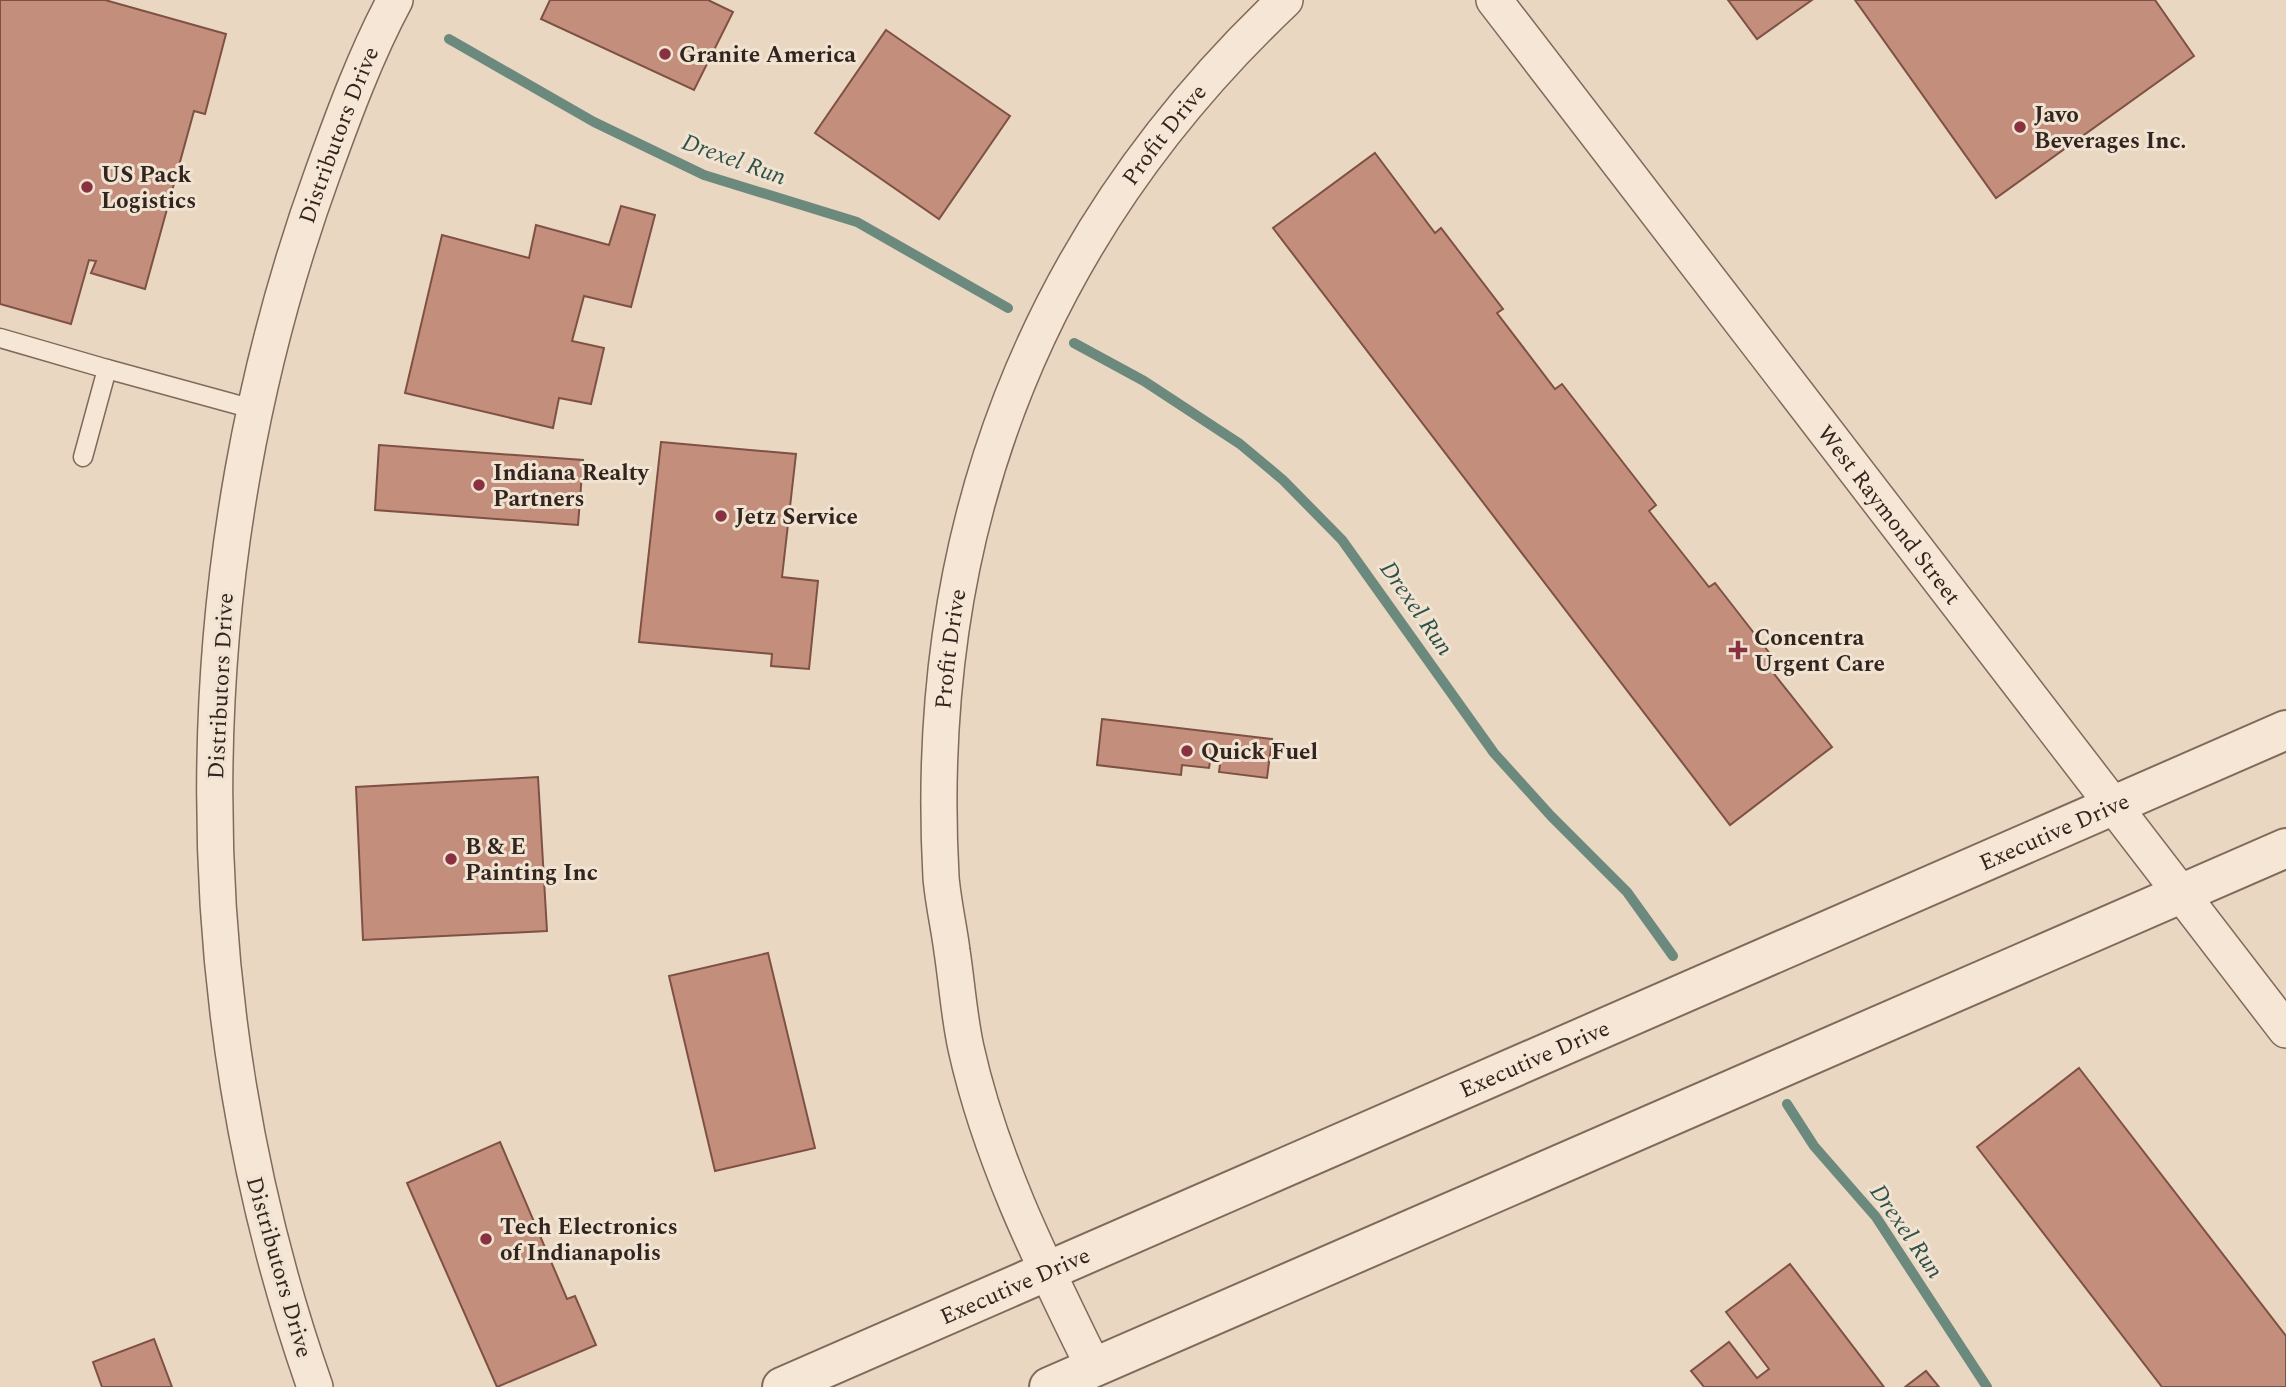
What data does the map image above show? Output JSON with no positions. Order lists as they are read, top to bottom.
{
  "streets": {
    "street": [
      "Profit Drive",
      "Distributors Drive",
      "West Raymond Street",
      "Executive Drive"
    ]
  },
  "crossings": [
    ["Profit Drive", "Executive Drive"],
    ["West Raymond Street", "Executive Drive"]
  ],
  "water": ["Drexel Run"],
  "places": {
    "other": [
      "Granite America",
      "Javo Beverages Inc.",
      "US Pack Logistics",
      "Indiana Realty Partners",
      "Jetz Service",
      "Quick Fuel",
      "B & E Painting Inc",
      "Tech Electronics of Indianapolis"
    ],
    "health": ["Concentra Urgent Care"]
  }
}
